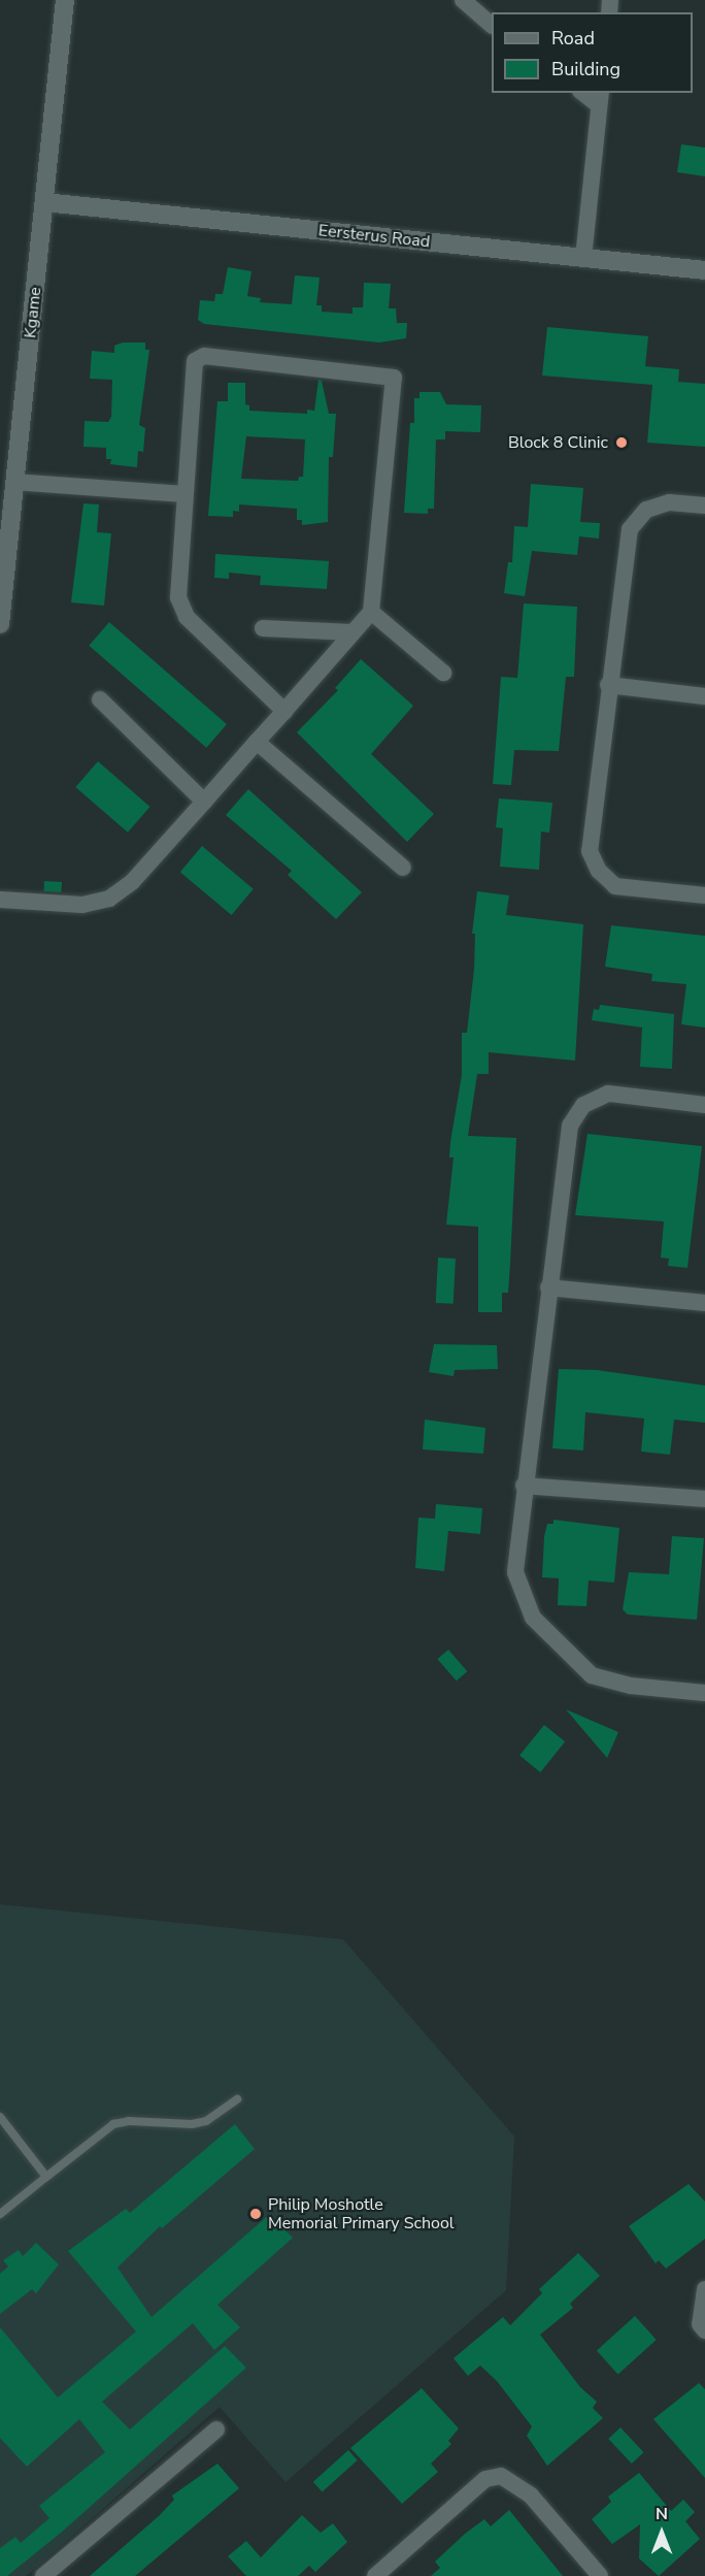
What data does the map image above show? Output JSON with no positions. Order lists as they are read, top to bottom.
{
  "streets": {
    "street": ["Eersterus Road", "Kgame"]
  },
  "crossings": [
    ["Eersterus Road", "Kgame"]
  ],
  "places": ["Block 8 Clinic", "Philip Moshotle Memorial Primary School"],
  "legend": ["Road", "Building"],
  "north": "top"
}
